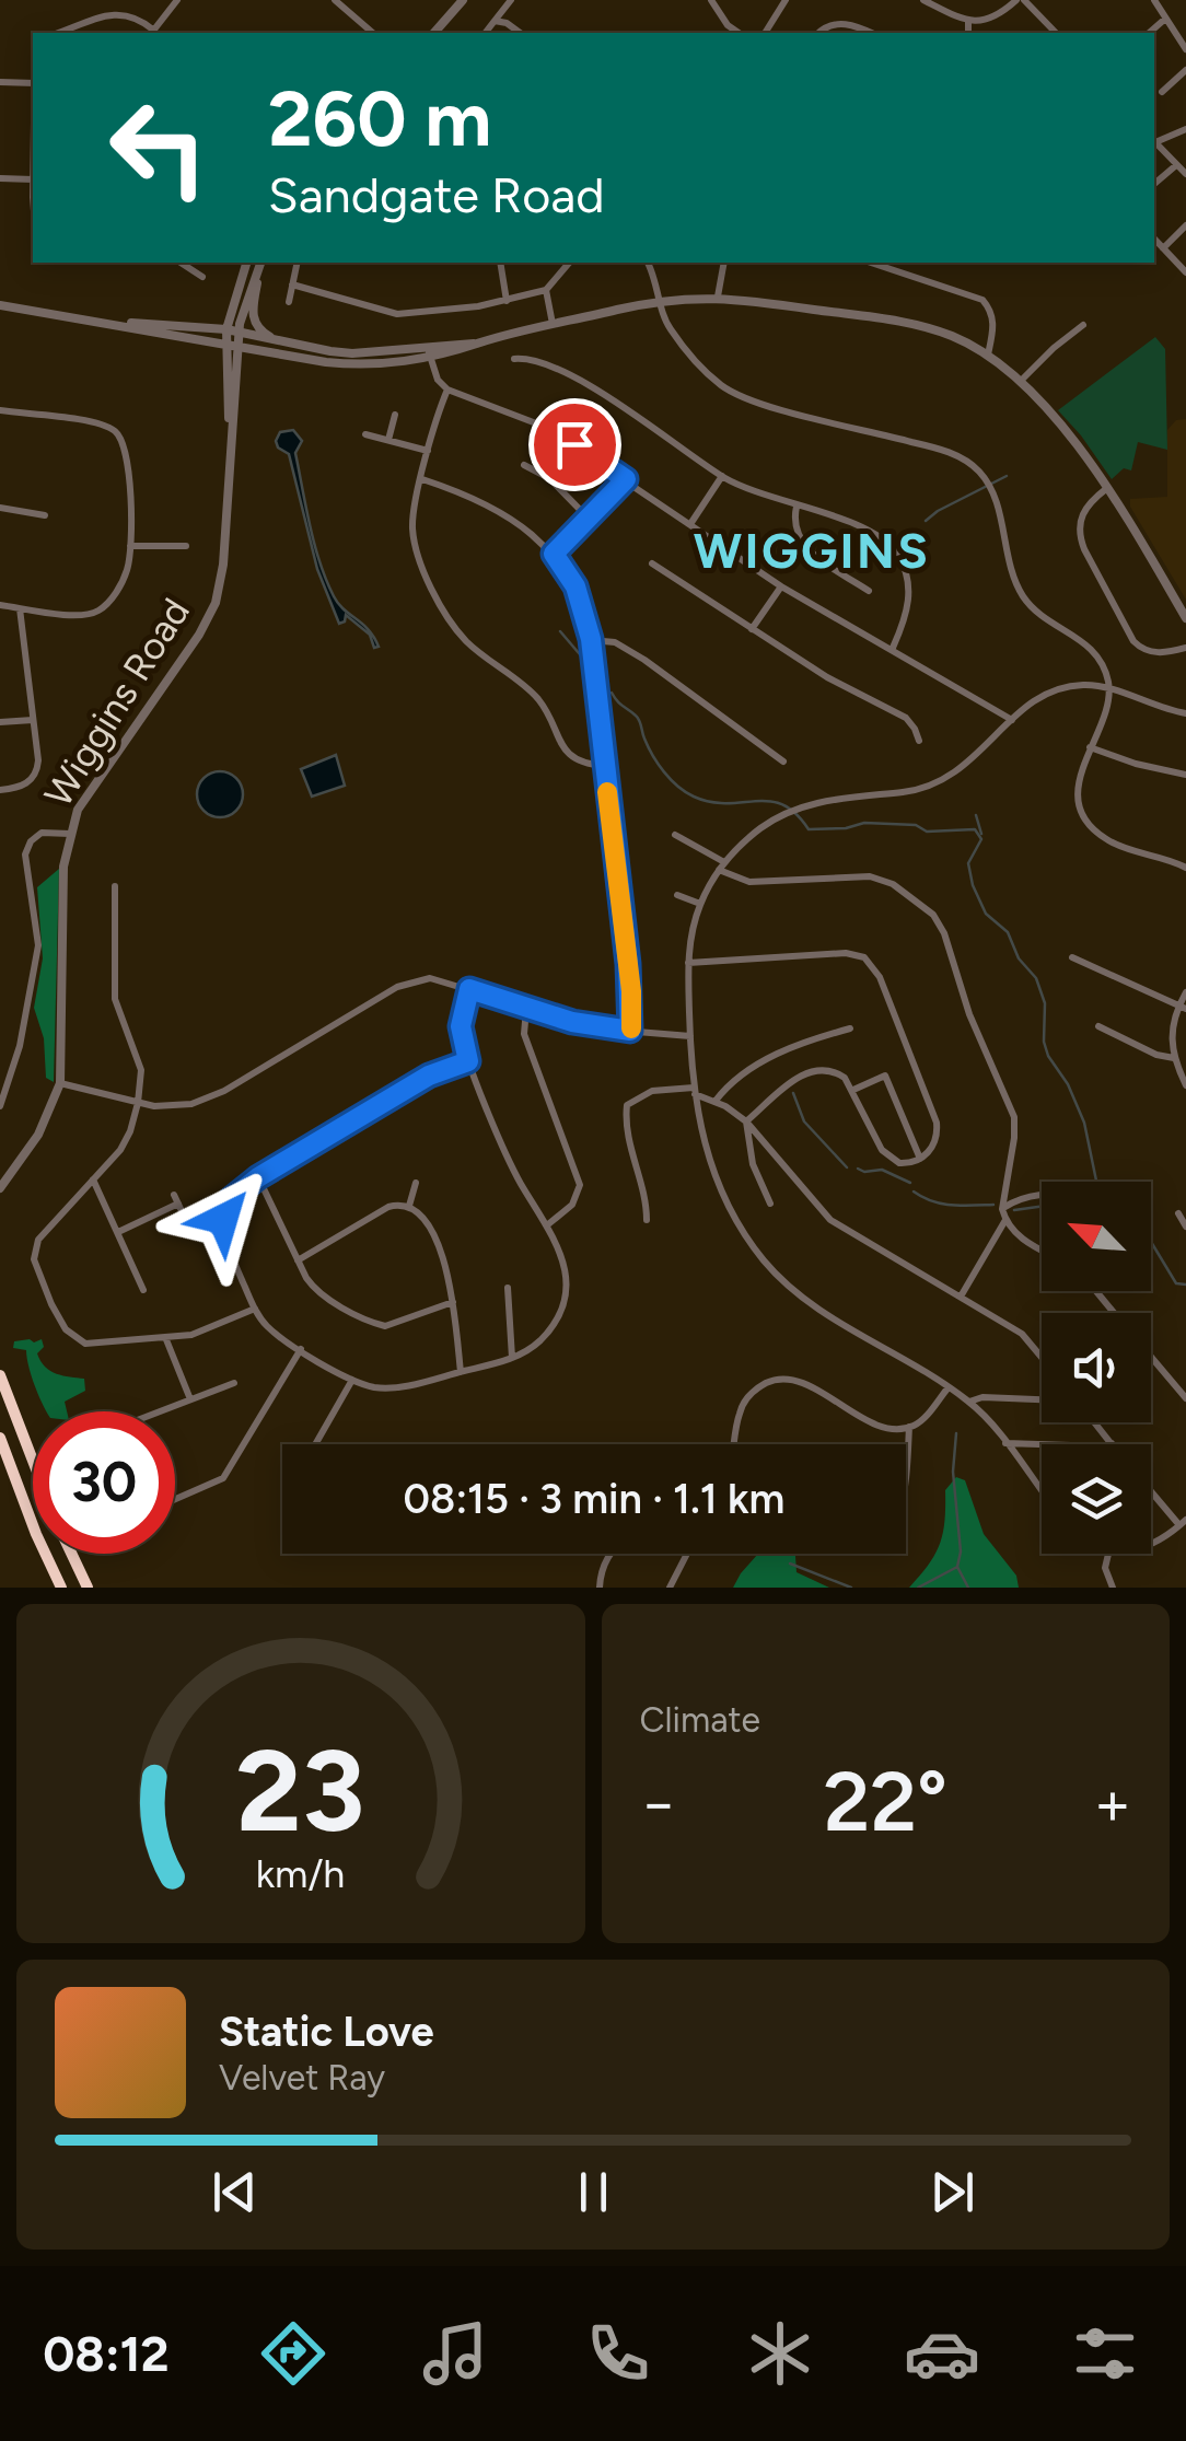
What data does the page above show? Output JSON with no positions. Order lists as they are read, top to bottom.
{
  "streets": {
    "street": ["Wiggins Road"]
  },
  "districts": ["WIGGINS"],
  "north": "top left",
  "page": {
    "turn": ["260 m", "Sandgate Road"],
    "limit": "30",
    "trip": "08:15 · 3 min · 1.1 km",
    "tile": "Climate",
    "heat": ["−", "22°", "+"],
    "song": ["Static Love", "Velvet Ray"],
    "tabs": "08:12",
    "gauge": ["23", "km/h"]
  }
}
